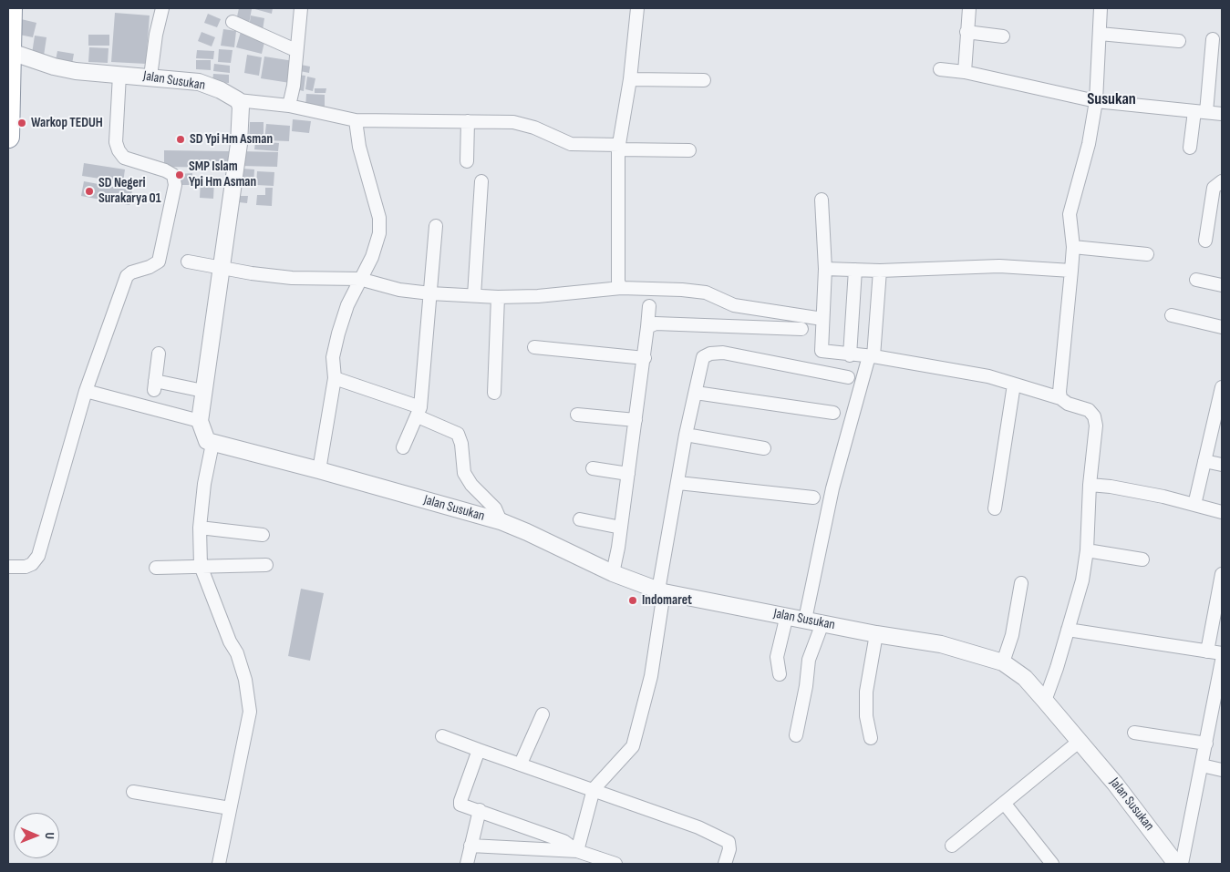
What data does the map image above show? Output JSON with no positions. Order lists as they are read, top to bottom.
{
  "streets": {
    "street": ["Jalan Susukan"]
  },
  "districts": ["Susukan"],
  "places": [
    "Warkop TEDUH",
    "SD Ypi Hm Asman",
    "SMP Islam Ypi Hm Asman",
    "SD Negeri Surakarya 01",
    "Indomaret"
  ],
  "north": "right"
}
